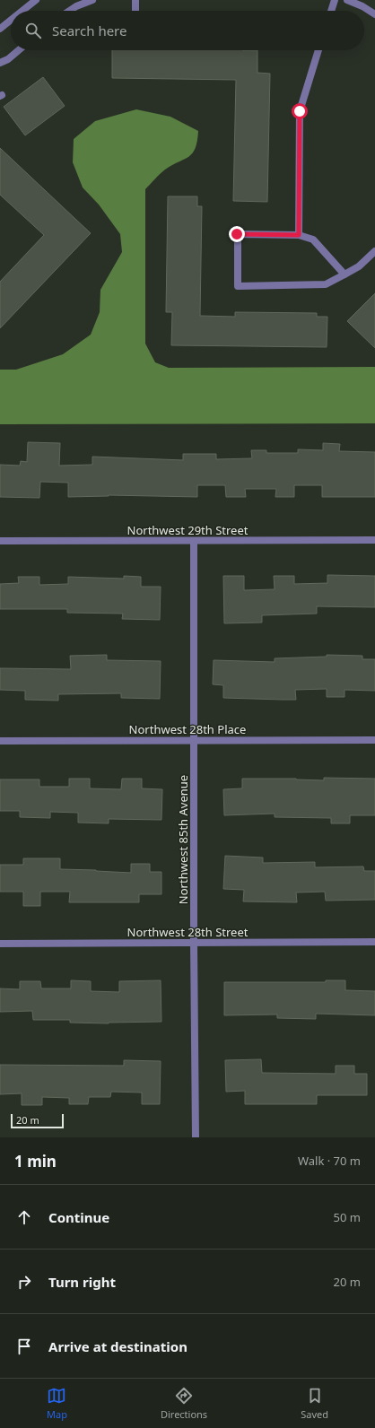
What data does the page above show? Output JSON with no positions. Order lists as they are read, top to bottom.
{
  "streets": {
    "street": [
      "Northwest 29th Street",
      "Northwest 28th Place",
      "Northwest 85th Avenue",
      "Northwest 28th Street"
    ]
  },
  "crossings": [
    ["Northwest 29th Street", "Northwest 85th Avenue"],
    ["Northwest 28th Place", "Northwest 85th Avenue"],
    ["Northwest 85th Avenue", "Northwest 28th Street"]
  ],
  "scale_bar": "20 m",
  "page": {
    "search": "Search here",
    "scale": "20 m",
    "heading": ["1 min", "Walk · 70 m"],
    "list": [
      ["Continue", "50 m"],
      ["Turn right", "20 m"],
      "Arrive at destination"
    ],
    "nav": ["Map", "Directions", "Saved"]
  }
}
